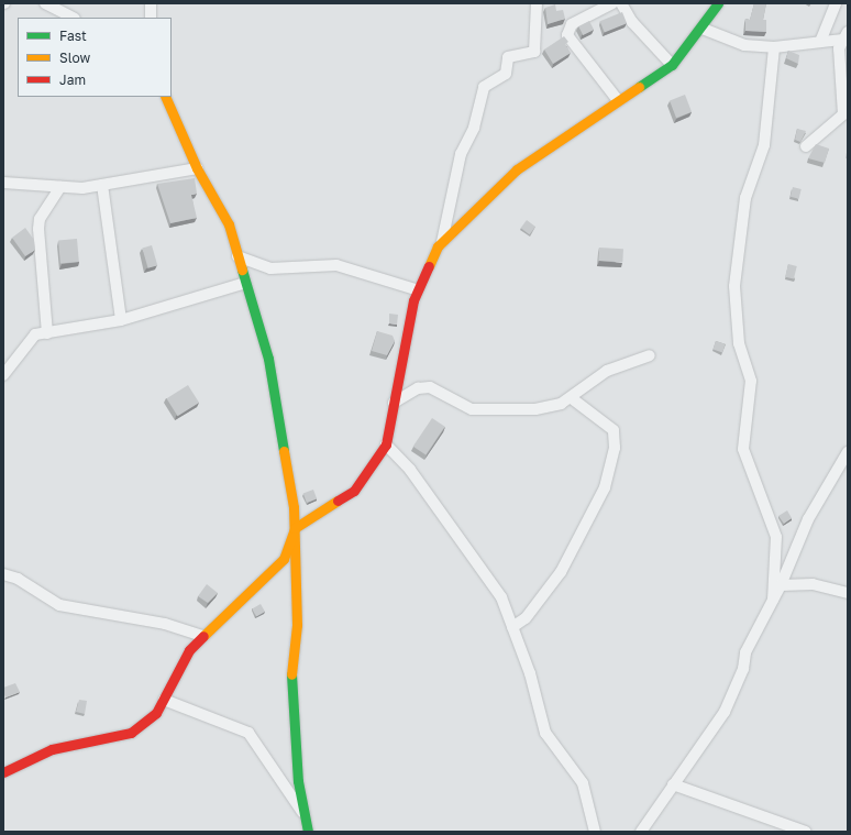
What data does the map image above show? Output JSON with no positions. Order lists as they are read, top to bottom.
{
  "legend": ["Fast", "Slow", "Jam"]
}
